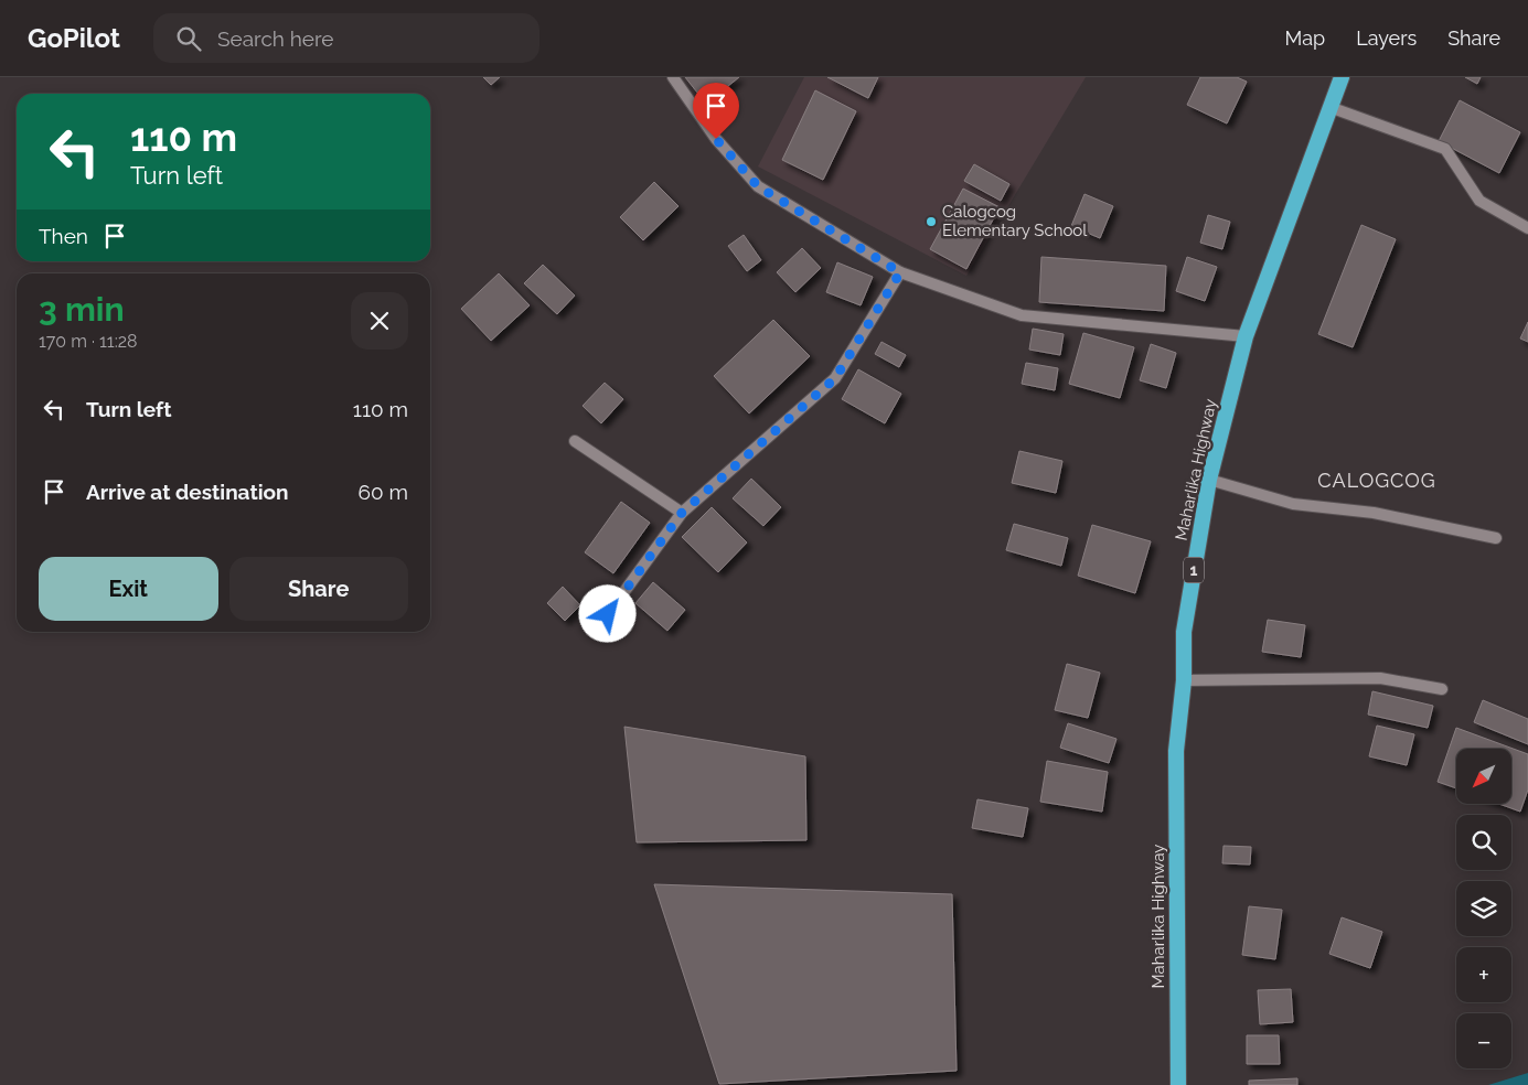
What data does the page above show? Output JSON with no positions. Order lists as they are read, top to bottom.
{
  "streets": {
    "highway": ["Maharlika Highway", "1"]
  },
  "districts": ["CALOGCOG"],
  "places": ["Calogcog Elementary School"],
  "north": "bottom left",
  "page": {
    "header": "GoPilot",
    "search": "Search here",
    "nav": ["Map", "Layers", "Share"],
    "turn": ["110 m", "Turn left"],
    "then": "Then",
    "heading": ["3 min", "170 m · 11:28"],
    "list": [
      {
        "name": "Turn left",
        "value": "110 m"
      },
      {
        "name": "Arrive at destination",
        "value": "60 m"
      }
    ],
    "buttons": ["Exit", "Share"],
    "map_buttons": ["+", "−"]
  }
}
